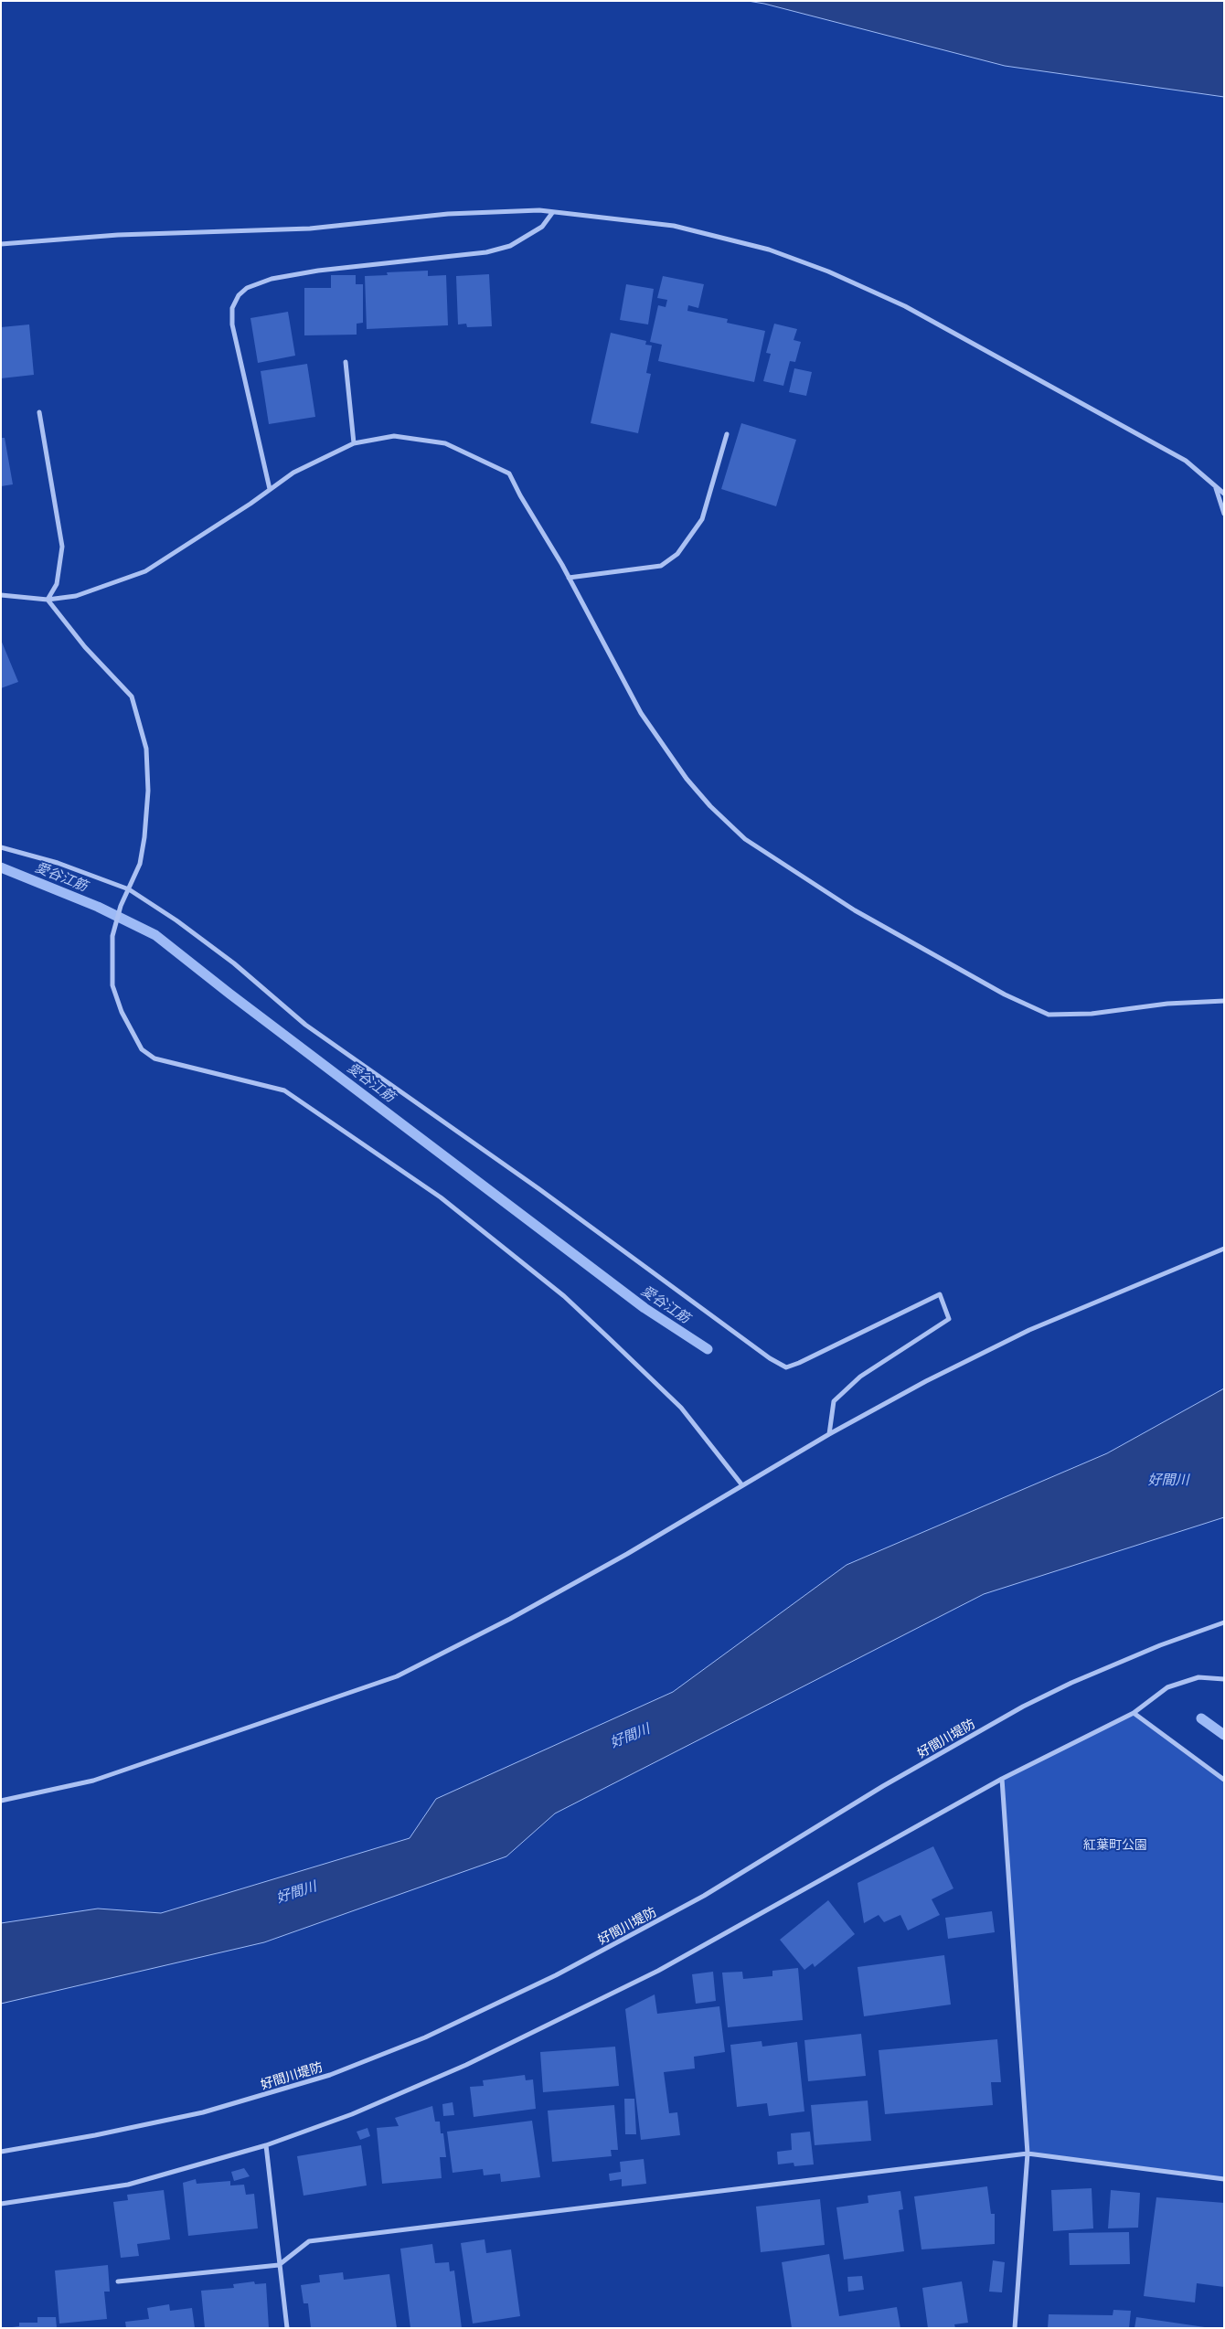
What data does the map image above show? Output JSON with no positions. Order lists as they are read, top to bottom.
{
  "streets": {
    "street": ["好間川堤防"]
  },
  "water": ["愛谷江筋", "好間川"],
  "parks": ["紅葉町公園"]
}
